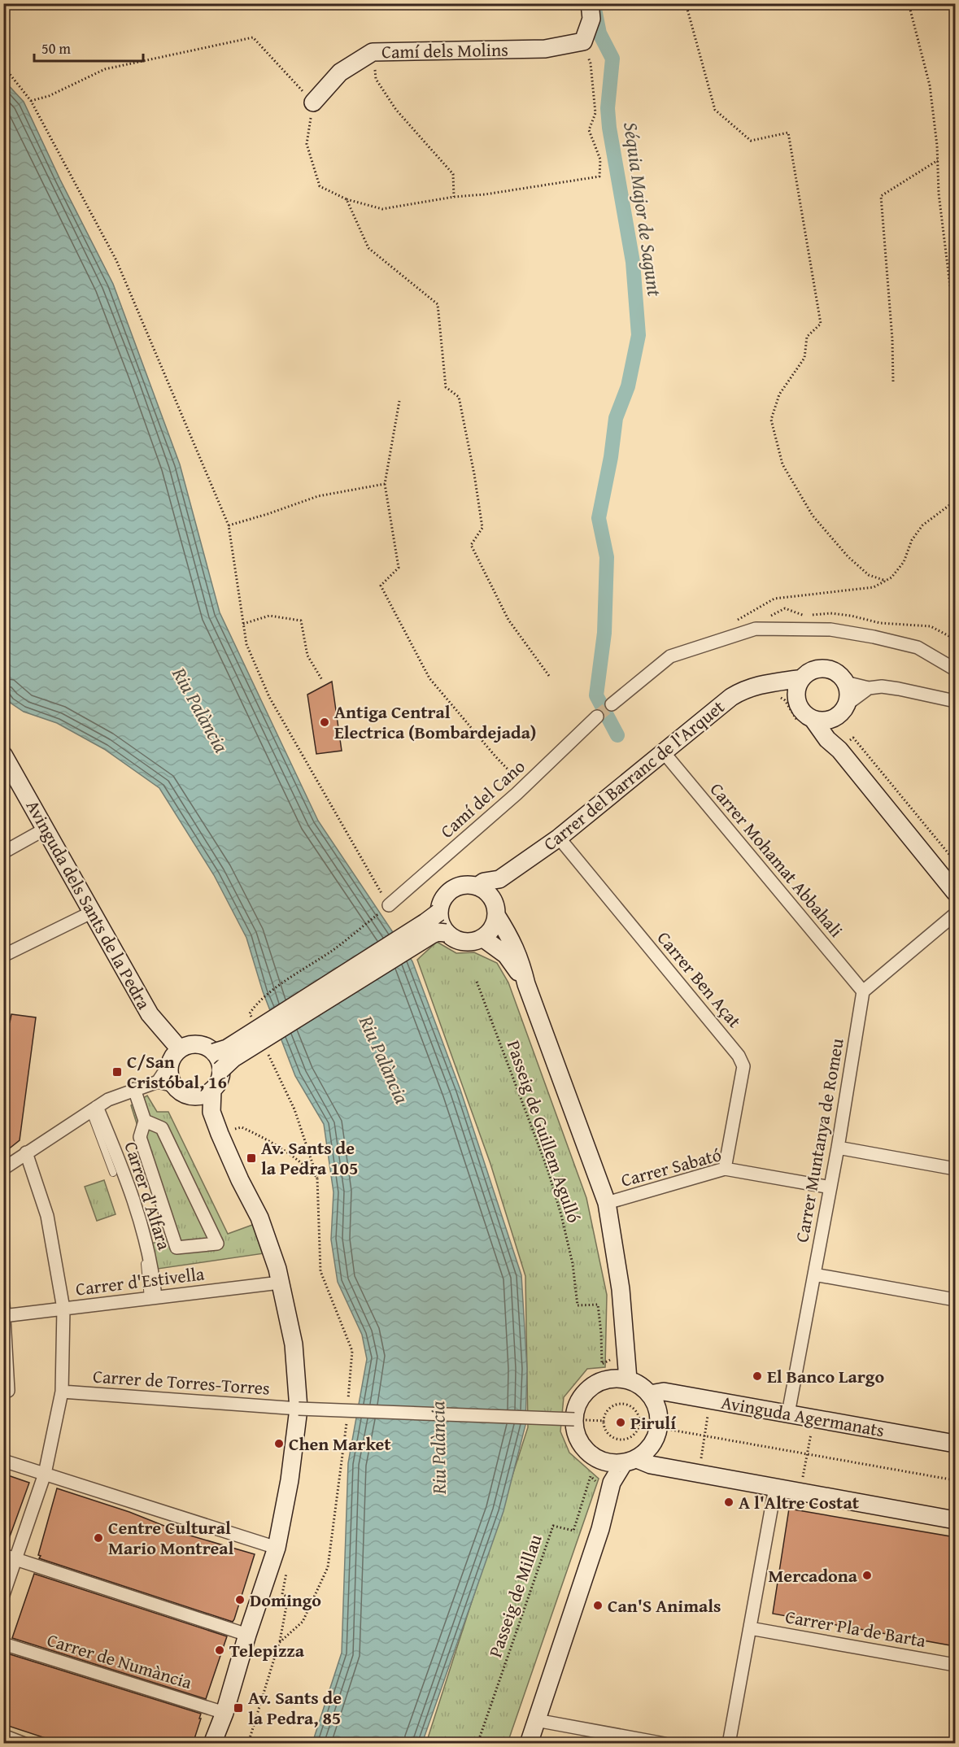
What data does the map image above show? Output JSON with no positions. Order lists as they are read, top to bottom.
{
  "streets": {
    "street": [
      "Camí dels Molins",
      "Carrer del Barranc de l'Arquet",
      "Camí del Cano",
      "Carrer Mohamat Abbahali",
      "Avinguda dels Sants de la Pedra",
      "Carrer Ben Açat",
      "Carrer Muntanya de Romeu",
      "Carrer Sabató",
      "Carrer d'Alfara",
      "Carrer d'Estivella",
      "Carrer de Torres-Torres",
      "Avinguda Agermanats",
      "Carrer Pla de Barta",
      "Carrer de Numància"
    ],
    "path": ["Passeig de Guillem Agulló", "Passeig de Millau"]
  },
  "crossings": [
    ["Carrer del Barranc de l'Arquet", "Carrer Mohamat Abbahali"],
    ["Carrer del Barranc de l'Arquet", "Carrer Ben Açat"],
    ["Carrer Mohamat Abbahali", "Carrer Muntanya de Romeu"],
    ["Carrer Ben Açat", "Carrer Sabató"],
    ["Carrer Muntanya de Romeu", "Carrer Sabató"],
    ["Carrer Muntanya de Romeu", "Avinguda Agermanats"],
    ["Carrer d'Alfara", "Carrer d'Estivella"]
  ],
  "water": ["Séquia Major de Sagunt", "Riu Palància"],
  "places": {
    "other": [
      "Antiga Central Electrica (Bombardejada)",
      "El Banco Largo",
      "Pirulí",
      "Chen Market",
      "A l'Altre Costat",
      "Centre Cultural Mario Montreal",
      "Mercadona",
      "Domingo",
      "Can'S Animals",
      "Telepizza"
    ],
    "transit": ["C/San Cristóbal, 16", "Av. Sants de la Pedra 105", "Av. Sants de la Pedra, 85"]
  },
  "scale_bar": "50 m"
}
